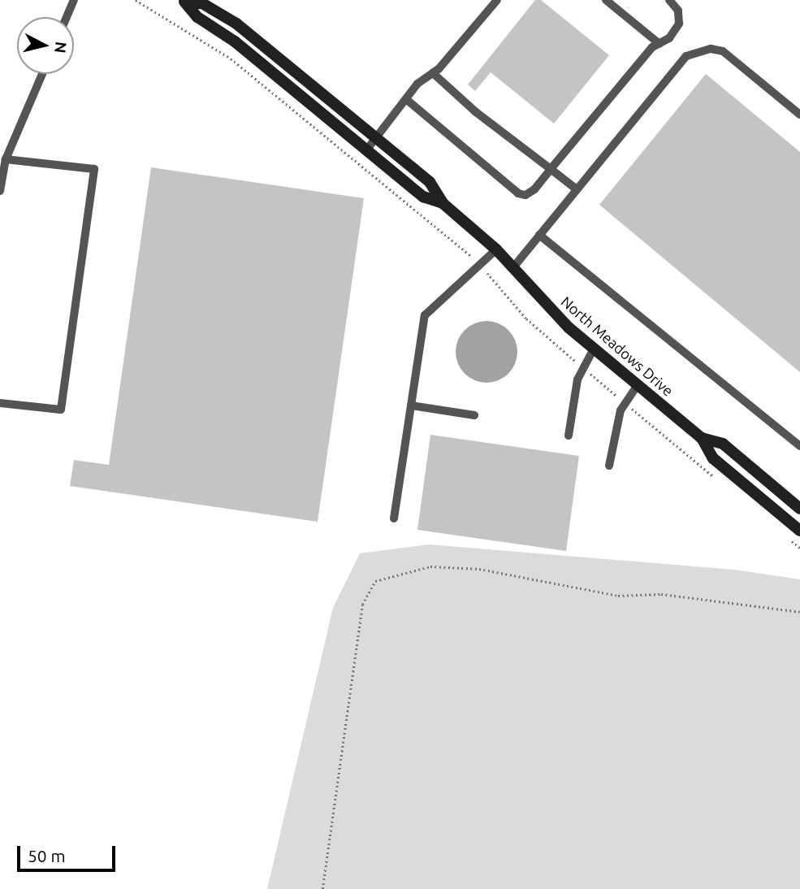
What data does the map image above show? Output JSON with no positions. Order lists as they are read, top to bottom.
{
  "streets": {
    "street": ["North Meadows Drive"]
  },
  "scale_bar": "50 m",
  "north": "right"
}
